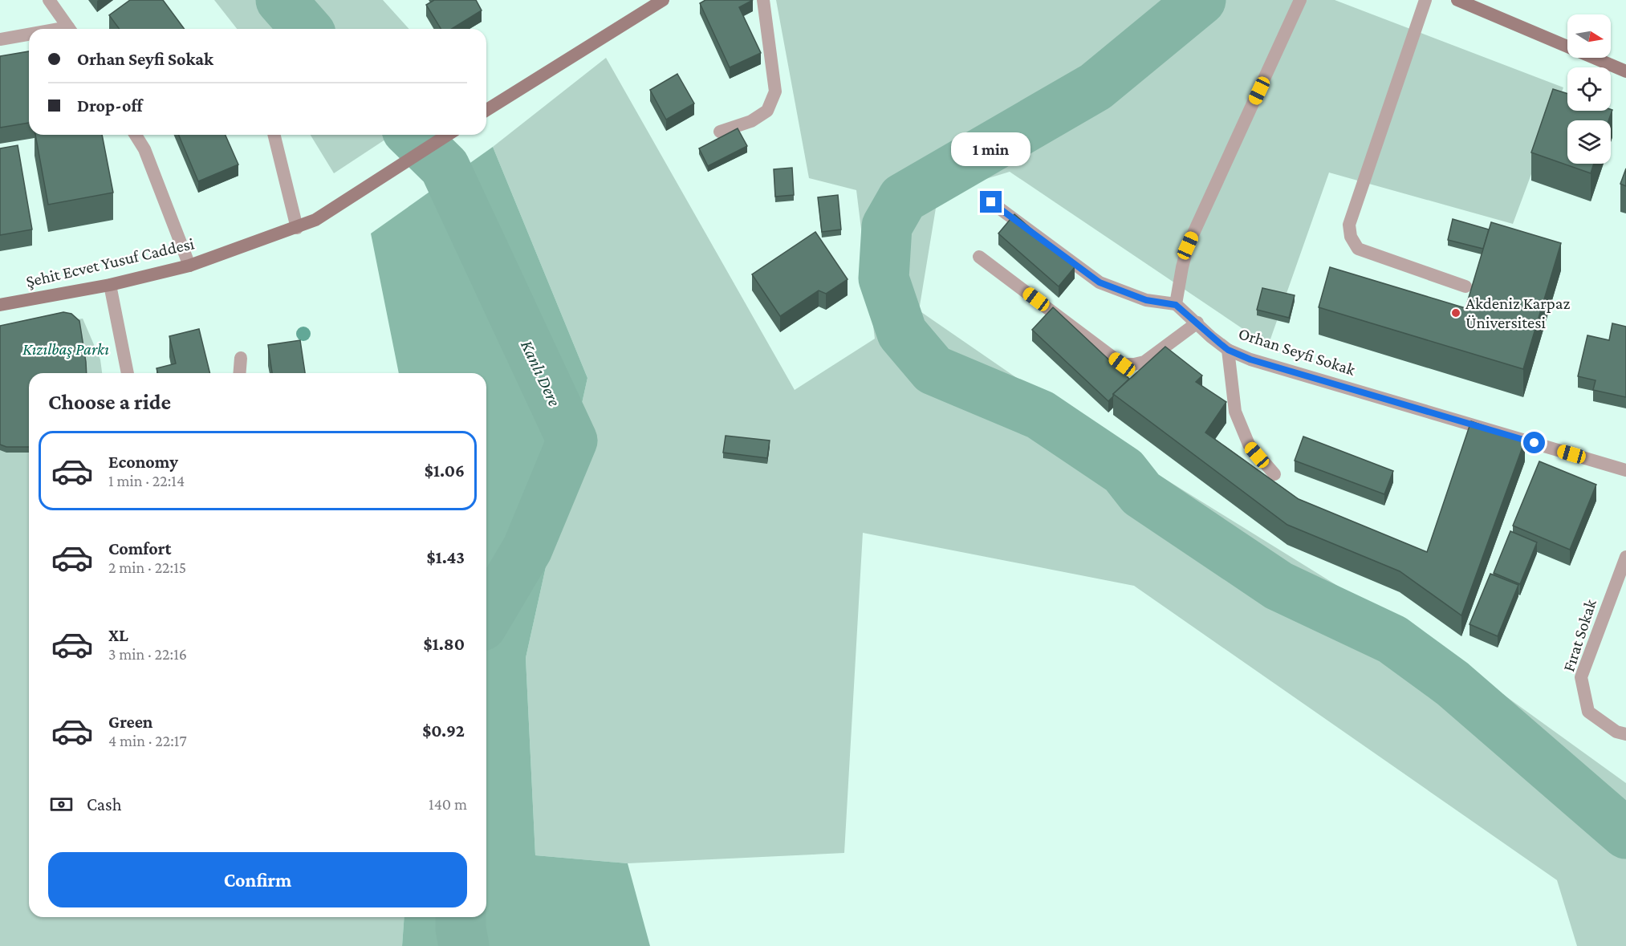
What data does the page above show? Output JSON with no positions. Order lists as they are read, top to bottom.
{
  "streets": {
    "main road": ["Şehit Ecvet Yusuf Caddesi"],
    "street": ["Orhan Seyfi Sokak", "Fırat Sokak"]
  },
  "water": ["Kanlı Dere"],
  "parks": ["Kızılbaş Parkı"],
  "places": ["Akdeniz Karpaz Üniversitesi"],
  "north": "right",
  "page": {
    "banner": ["Orhan Seyfi Sokak", "Drop-off"],
    "bubble": "1 min",
    "heading": "Choose a ride",
    "list": [
      {
        "name": "Economy",
        "note": "1 min · 22:14",
        "value": "$1.06"
      },
      {
        "name": "Comfort",
        "note": "2 min · 22:15",
        "value": "$1.43"
      },
      {
        "name": "XL",
        "note": "3 min · 22:16",
        "value": "$1.80"
      },
      {
        "name": "Green",
        "note": "4 min · 22:17",
        "value": "$0.92"
      }
    ],
    "pay": ["Cash", "140 m"],
    "buttons": "Confirm"
  }
}
